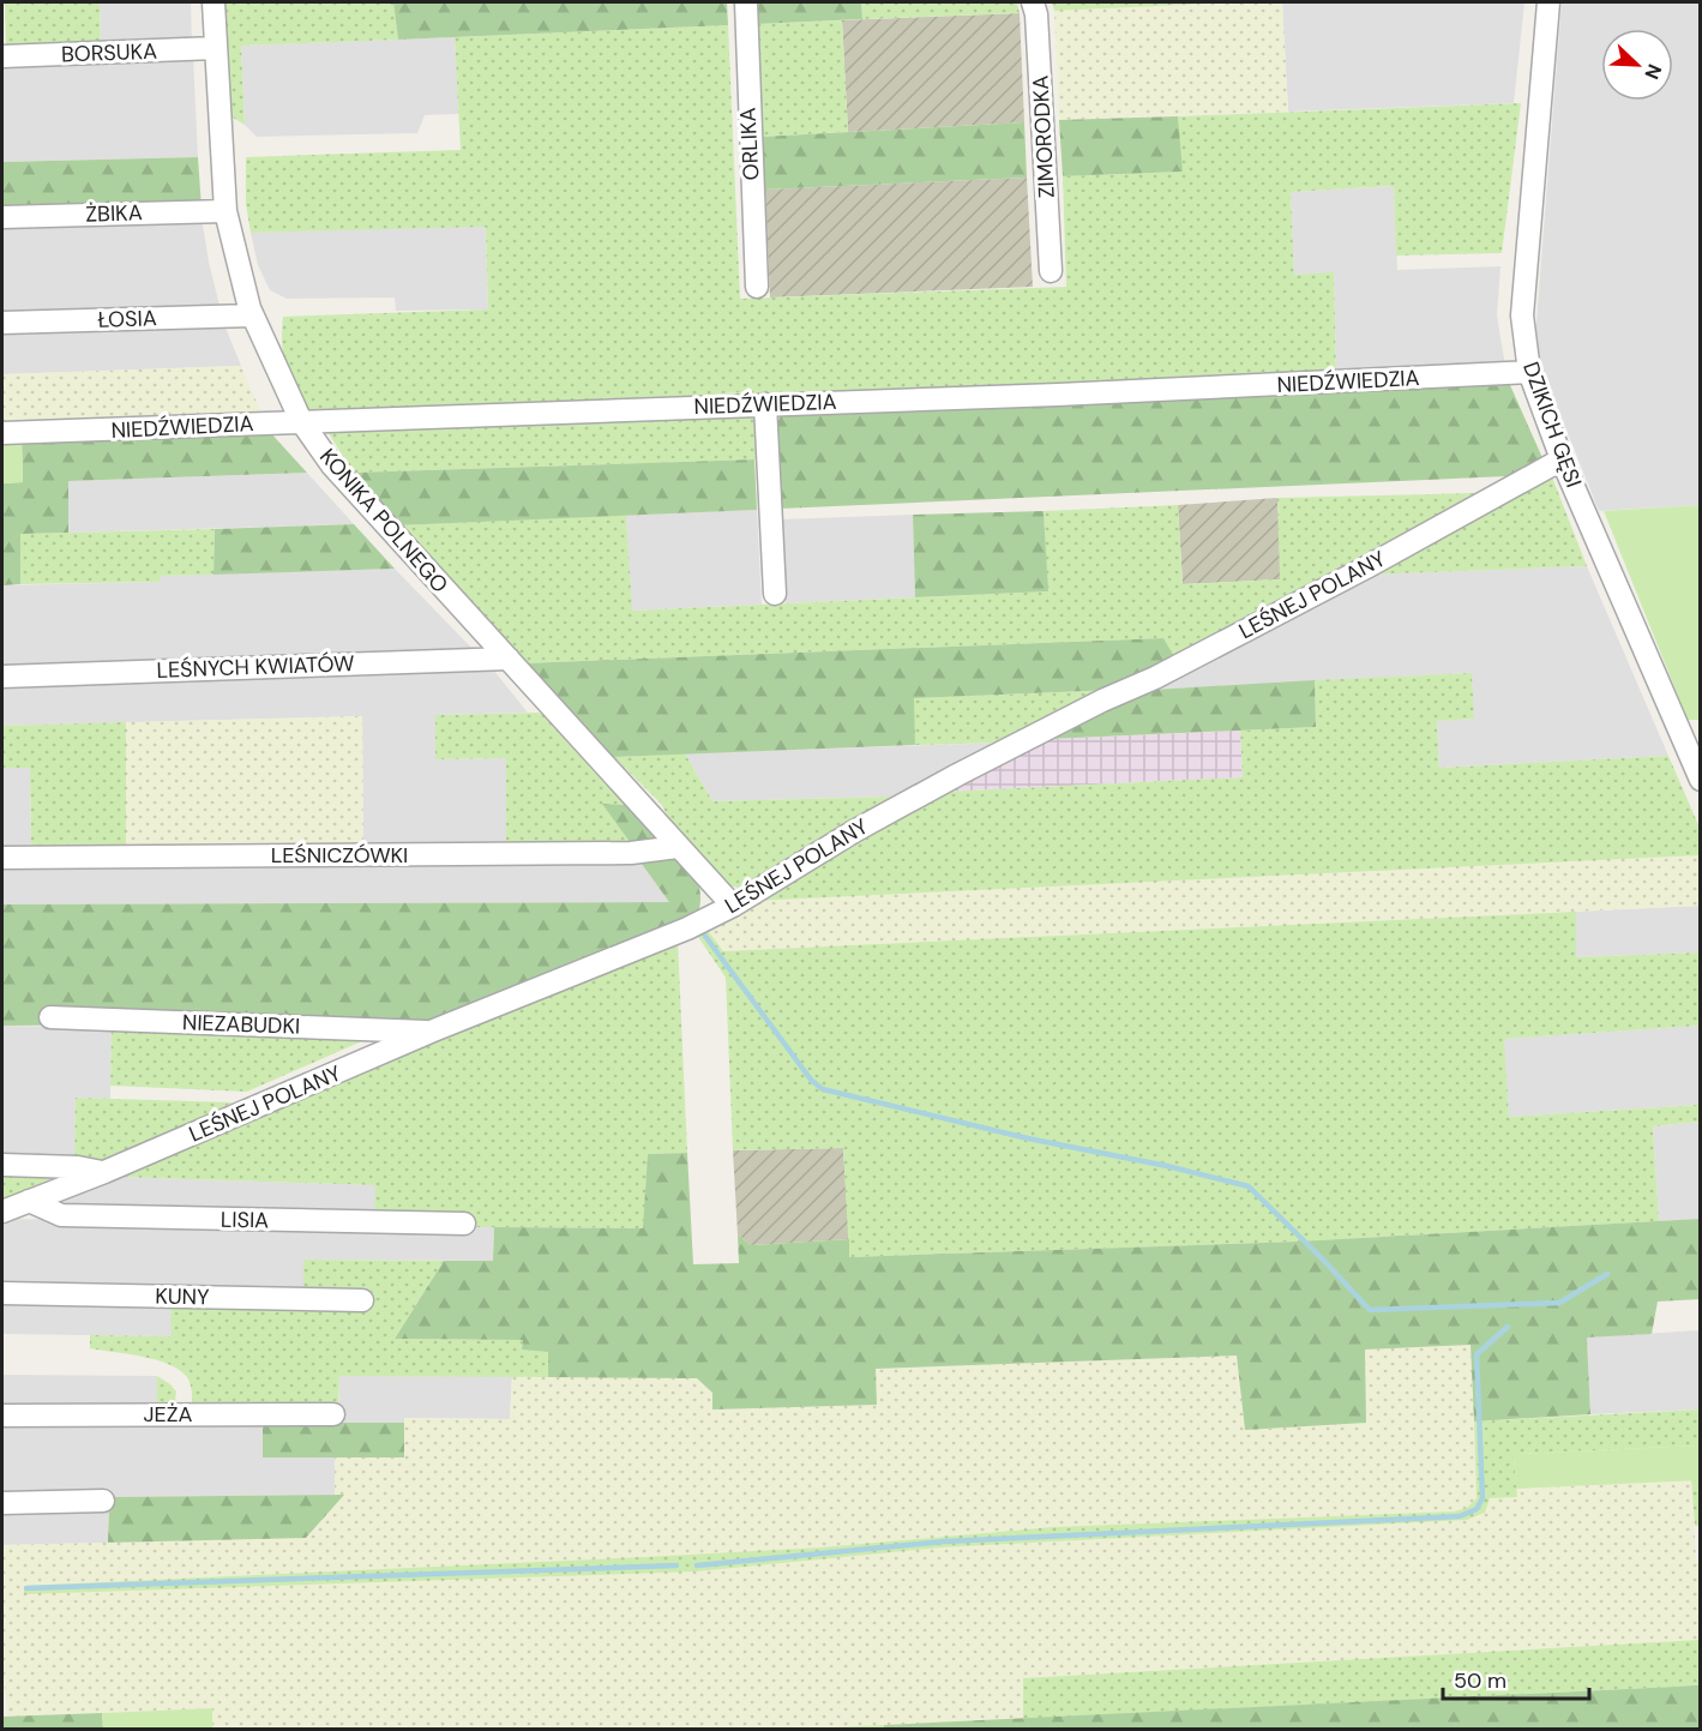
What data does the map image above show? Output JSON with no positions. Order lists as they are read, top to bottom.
{
  "streets": {
    "street": [
      "BORSUKA",
      "ZIMORODKA",
      "ORLIKA",
      "ŻBIKA",
      "ŁOSIA",
      "NIEDŹWIEDZIA",
      "DZIKICH GĘSI",
      "KONIKA POLNEGO",
      "LEŚNEJ POLANY",
      "LEŚNYCH KWIATÓW",
      "LEŚNICZÓWKI",
      "NIEZABUDKI",
      "LISIA",
      "KUNY",
      "JEŻA"
    ]
  },
  "crossings": [
    ["BORSUKA", "KONIKA POLNEGO"],
    ["ŻBIKA", "KONIKA POLNEGO"],
    ["ŁOSIA", "KONIKA POLNEGO"],
    ["NIEDŹWIEDZIA", "DZIKICH GĘSI"],
    ["NIEDŹWIEDZIA", "KONIKA POLNEGO"],
    ["DZIKICH GĘSI", "LEŚNEJ POLANY"],
    ["KONIKA POLNEGO", "LEŚNEJ POLANY"],
    ["KONIKA POLNEGO", "LEŚNYCH KWIATÓW"],
    ["KONIKA POLNEGO", "LEŚNICZÓWKI"],
    ["LEŚNEJ POLANY", "NIEZABUDKI"],
    ["LEŚNEJ POLANY", "LISIA"]
  ],
  "scale_bar": "50 m",
  "north": "bottom right"
}
